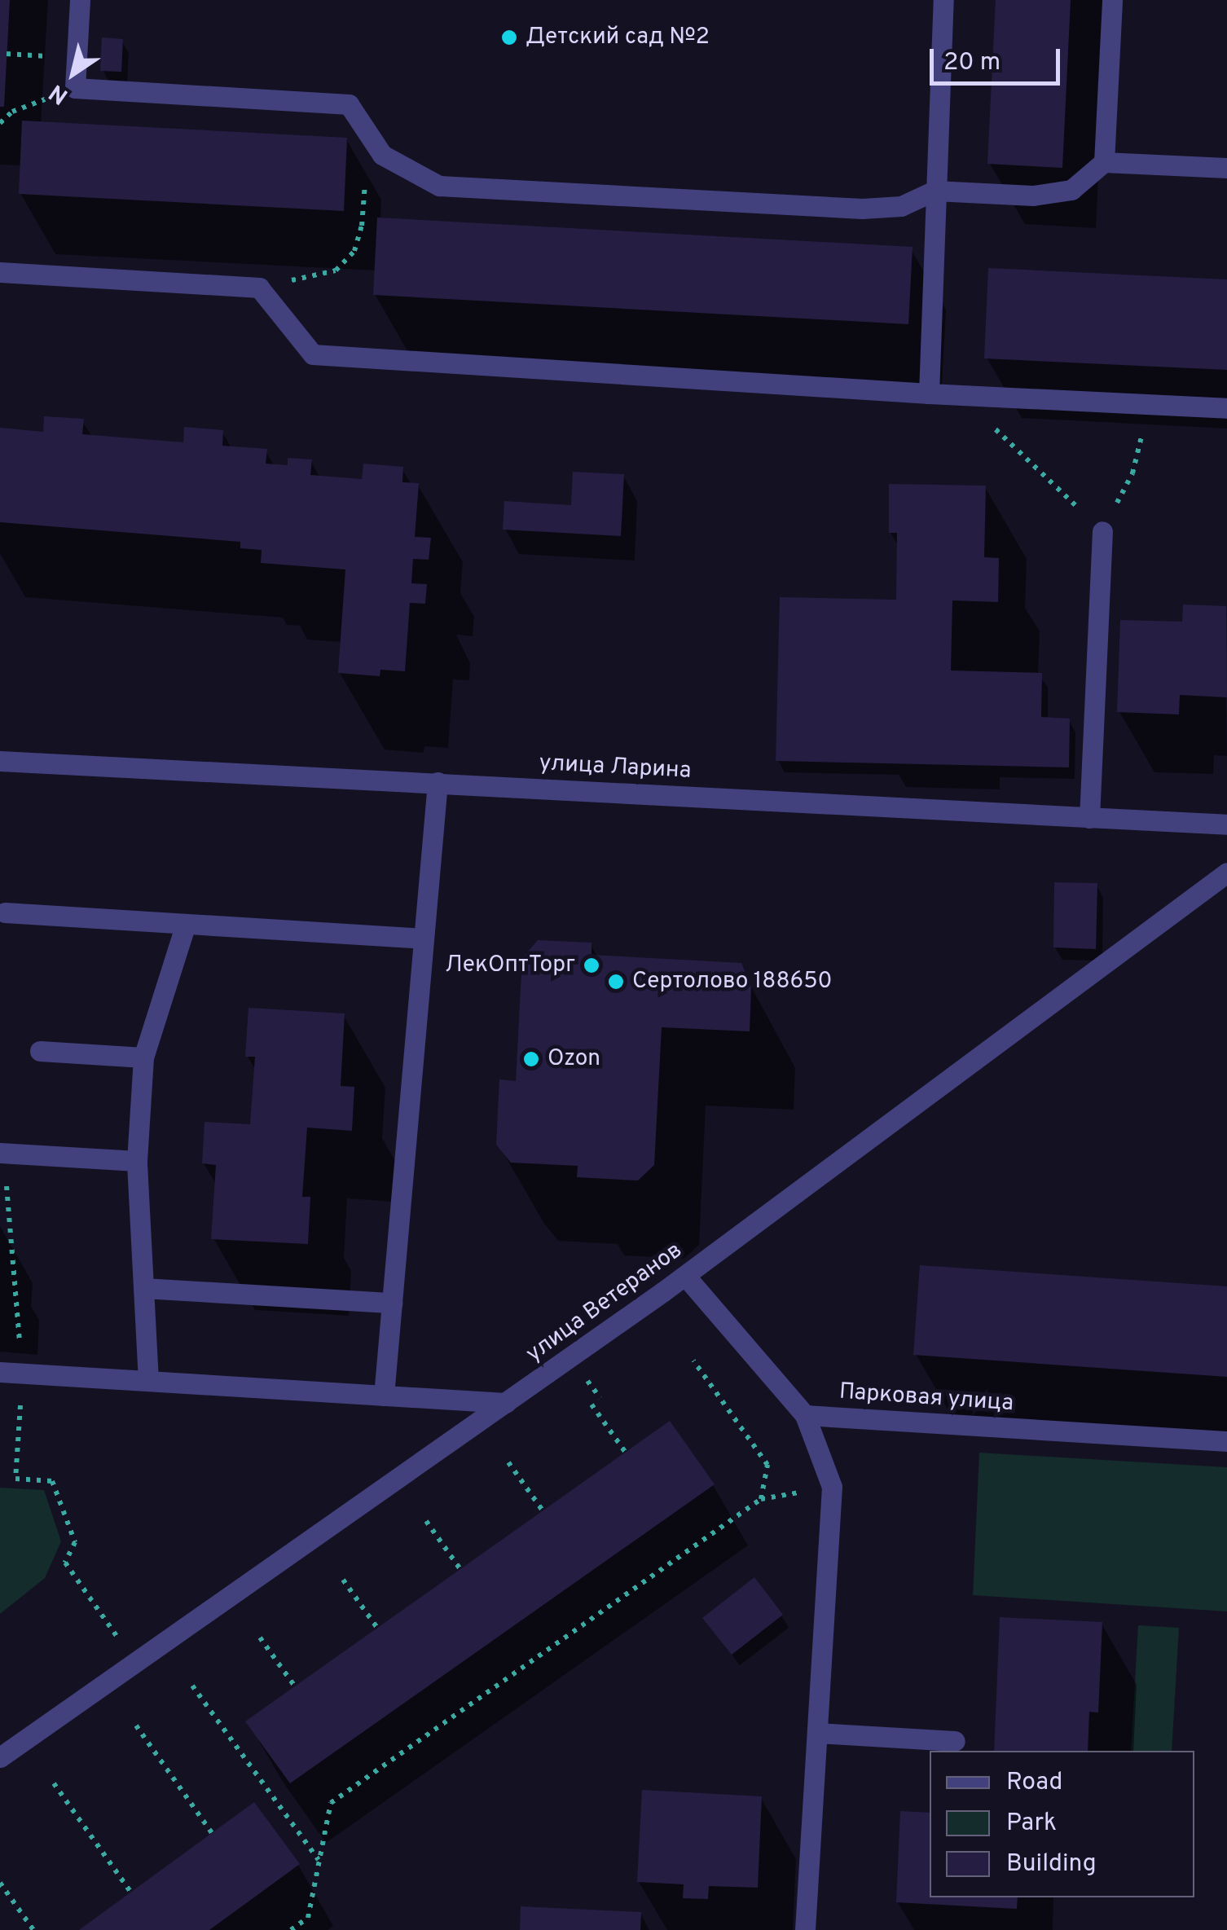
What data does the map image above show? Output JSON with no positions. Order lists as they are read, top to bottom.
{
  "streets": {
    "street": ["улица Ларина", "улица Ветеранов", "Парковая улица"]
  },
  "places": [
    "Детский сад №2",
    "ЛекОптТорг",
    "Сертолово 188650",
    "Ozon"
  ],
  "legend": ["Road", "Park", "Building"],
  "scale_bar": "20 m",
  "north": "bottom left"
}
